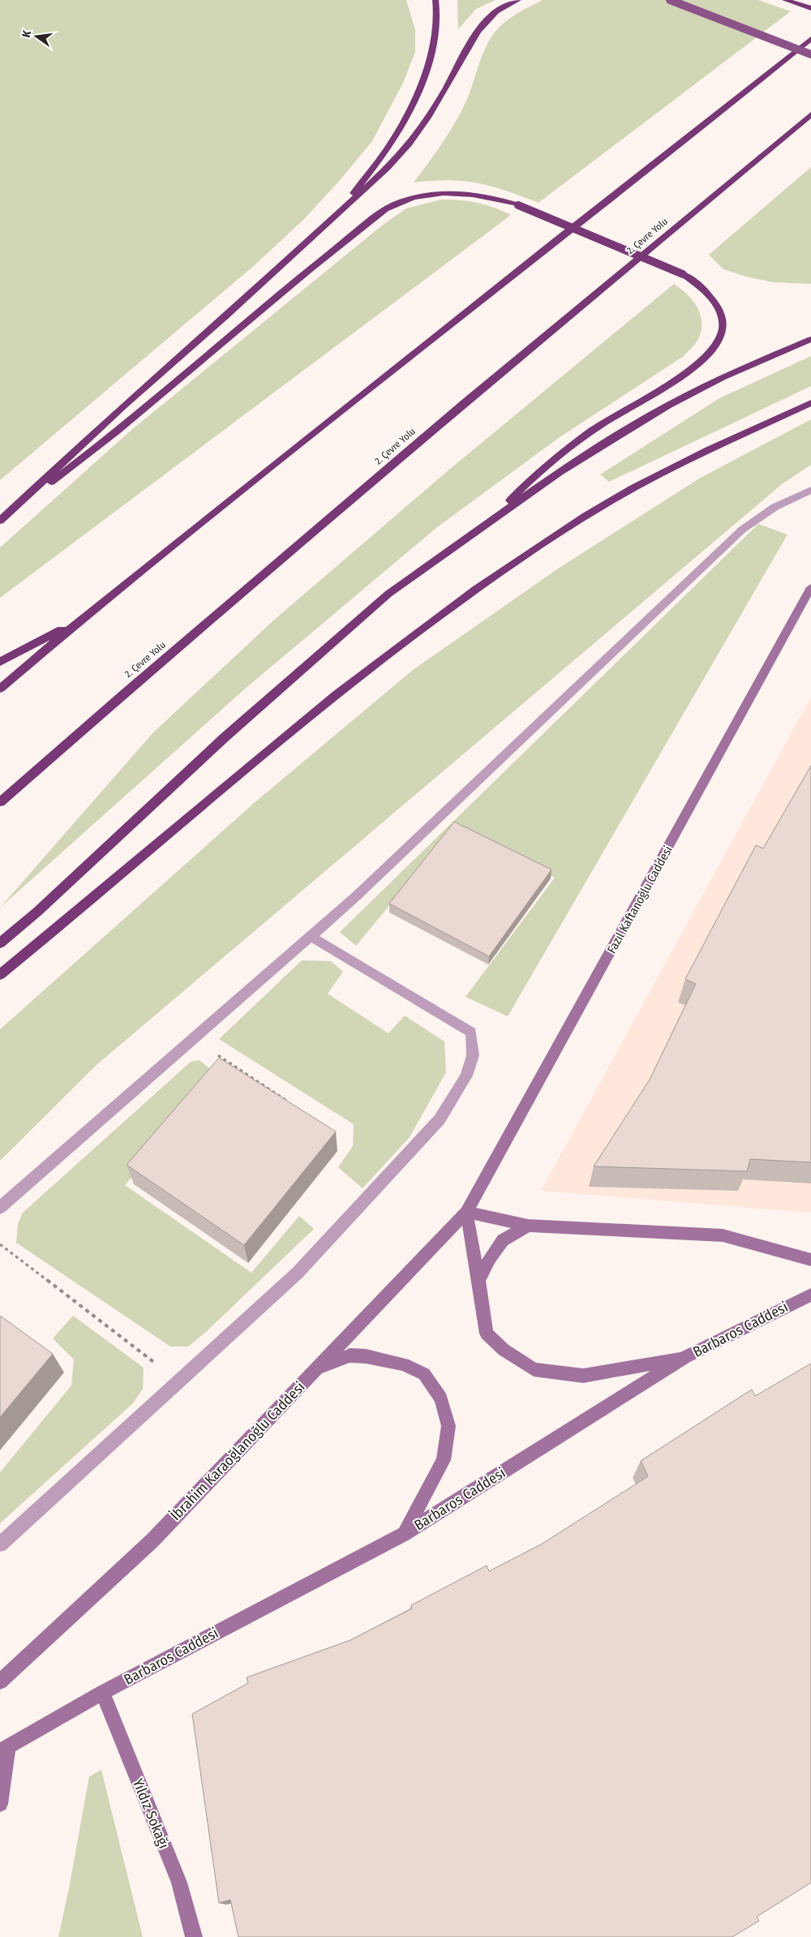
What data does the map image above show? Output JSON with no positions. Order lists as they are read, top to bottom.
{
  "streets": {
    "highway": ["2. Çevre Yolu"],
    "street": [
      "Fazıl Kaftanoğlu Caddesi",
      "Barbaros Caddesi",
      "İbrahim Karaoğlanoğlu Caddesi",
      "Yıldız Sokağı"
    ]
  },
  "crossings": [
    ["Fazıl Kaftanoğlu Caddesi", "İbrahim Karaoğlanoğlu Caddesi"],
    ["Barbaros Caddesi", "Yıldız Sokağı"]
  ],
  "north": "left"
}
